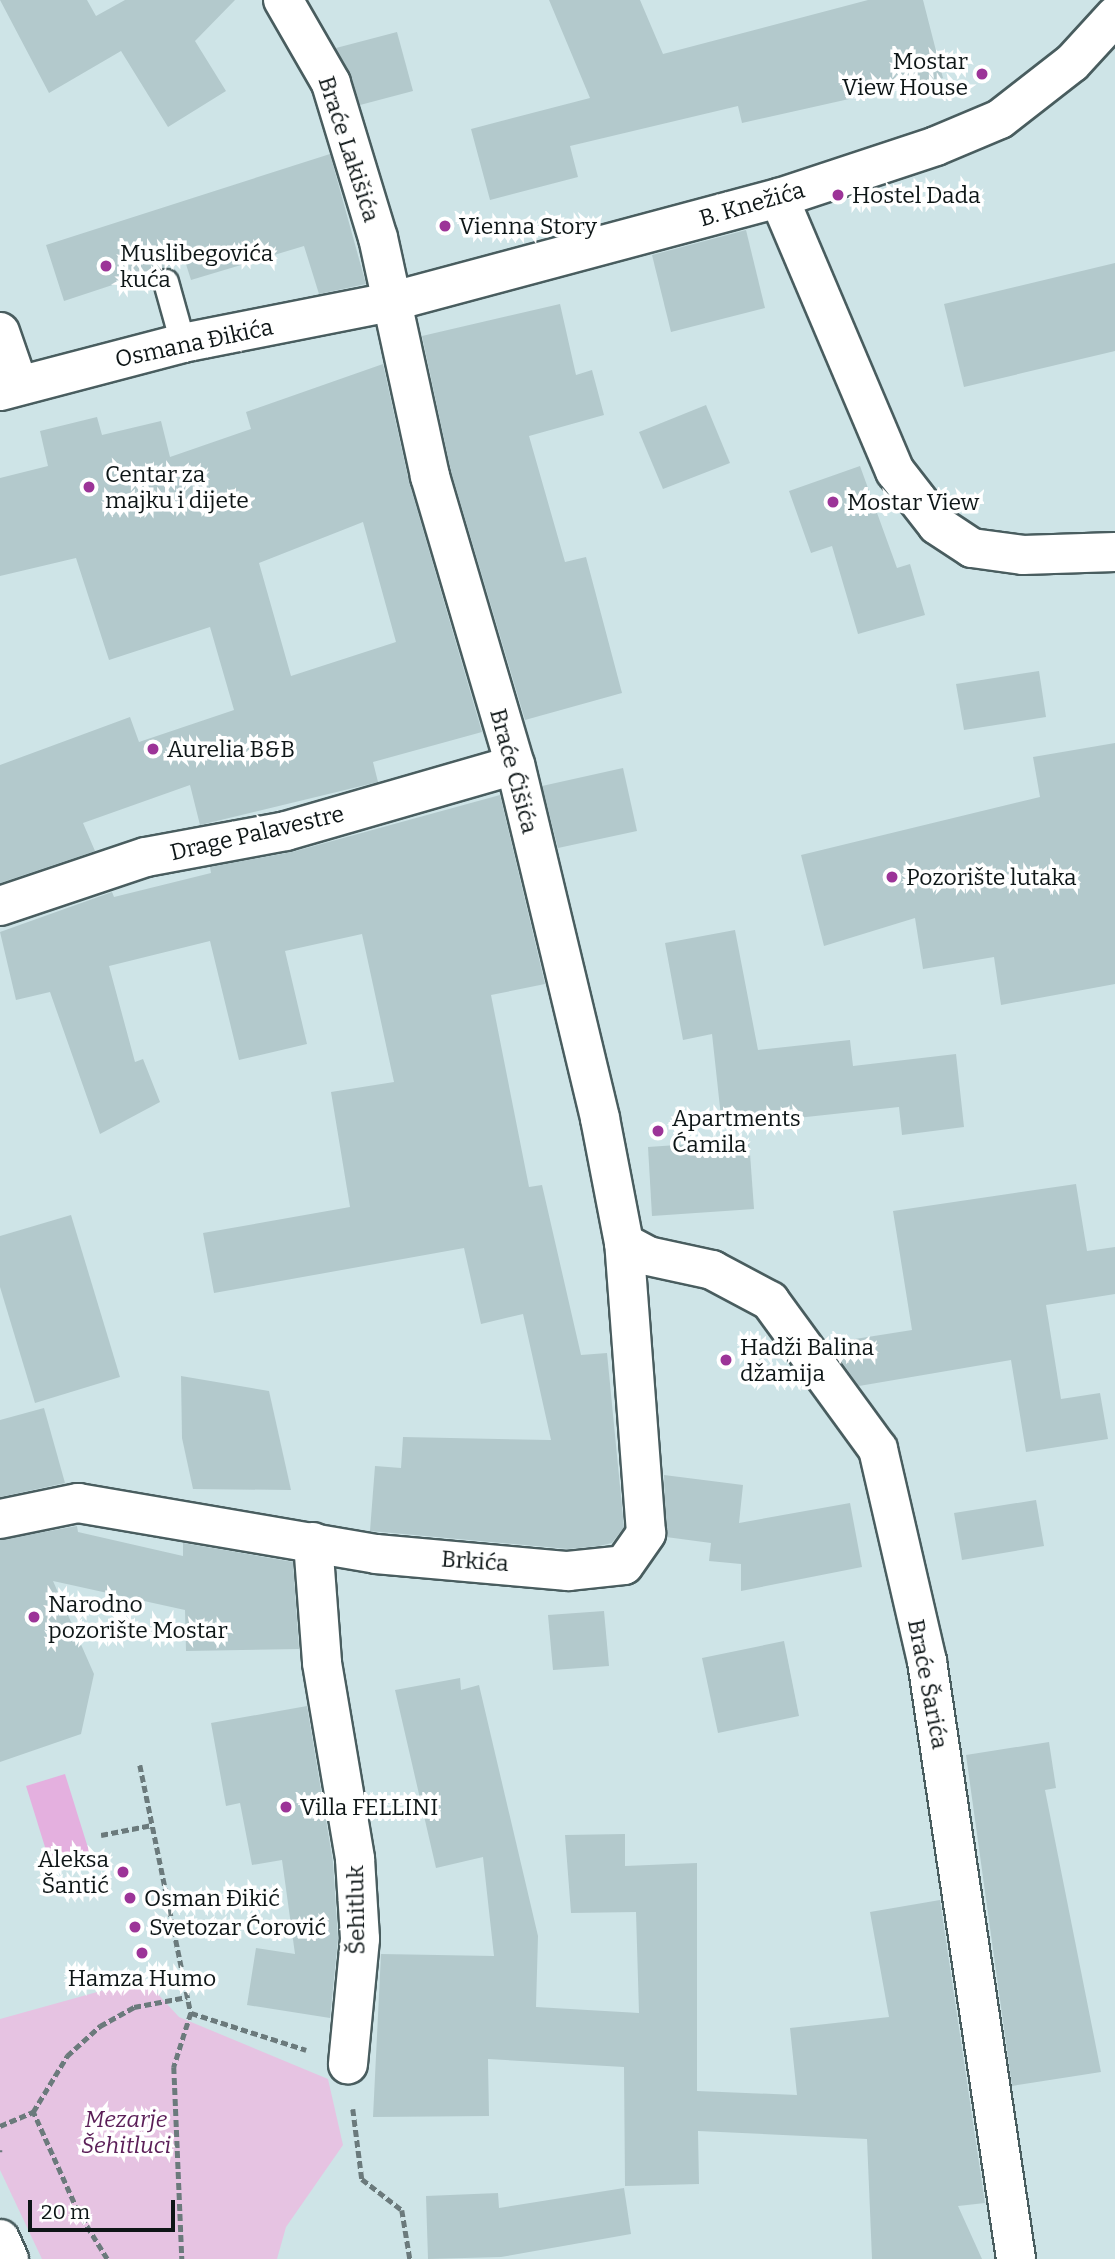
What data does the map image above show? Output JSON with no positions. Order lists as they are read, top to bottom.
{
  "streets": {
    "street": [
      "Braće Lakišića",
      "B. Knežića",
      "Osmana Đikića",
      "Braće Ćišića",
      "Drage Palavestre",
      "Brkića",
      "Braće Šarića",
      "Šehitluk"
    ]
  },
  "crossings": [
    ["Braće Lakišića", "B. Knežića"],
    ["Braće Lakišića", "Osmana Đikića"],
    ["Braće Lakišića", "Braće Ćišića"],
    ["B. Knežića", "Osmana Đikića"],
    ["B. Knežića", "Braće Ćišića"],
    ["Osmana Đikića", "Braće Ćišića"],
    ["Braće Ćišića", "Drage Palavestre"],
    ["Braće Ćišića", "Brkića"],
    ["Braće Ćišića", "Braće Šarića"],
    ["Brkića", "Braće Šarića"],
    ["Brkića", "Šehitluk"]
  ],
  "parks": ["Mezarje Šehitluci"],
  "places": [
    "Mostar View House",
    "Hostel Dada",
    "Vienna Story",
    "Muslibegovića kuća",
    "Centar za majku i dijete",
    "Mostar View",
    "Aurelia B&B",
    "Pozorište lutaka",
    "Apartments Ćamila",
    "Hadži Balina džamija",
    "Narodno pozorište Mostar",
    "Villa FELLINI",
    "Aleksa Šantić",
    "Osman Đikić",
    "Svetozar Ćorović",
    "Hamza Humo"
  ],
  "scale_bar": "20 m"
}
